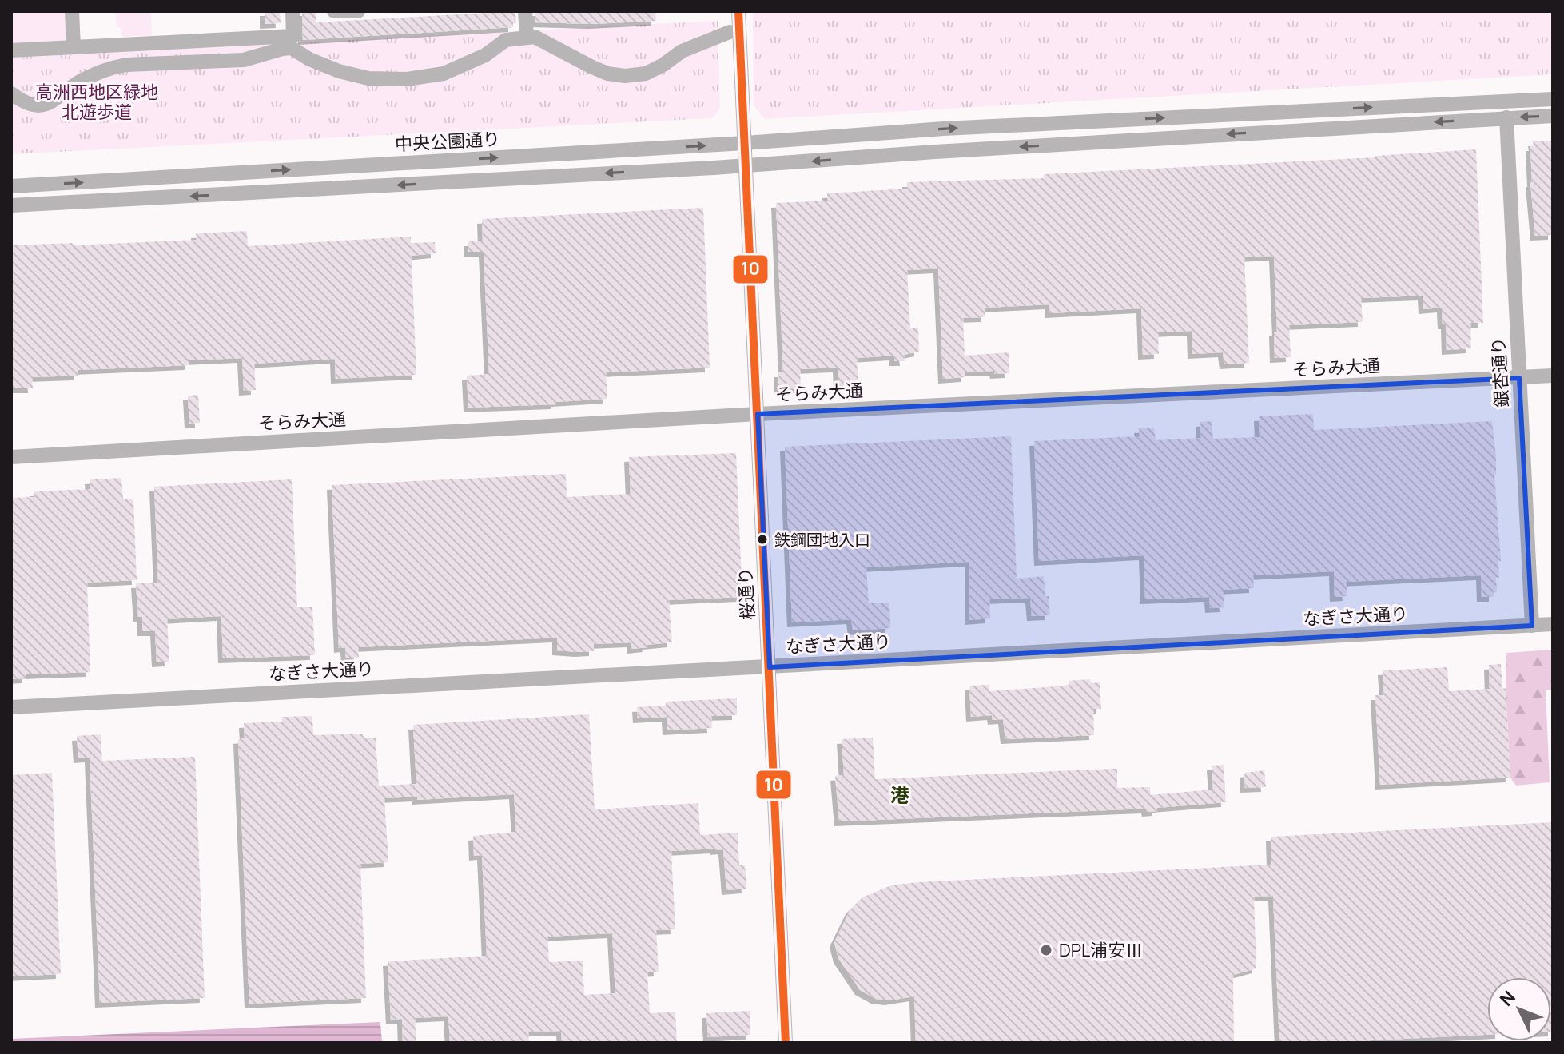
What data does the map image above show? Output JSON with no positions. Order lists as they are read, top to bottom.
{
  "streets": {
    "street": [
      "中央公園通り",
      "そらみ大通",
      "銀杏通り",
      "桜通り",
      "なぎさ大通り"
    ]
  },
  "crossings": [
    ["中央公園通り", "桜通り"],
    ["そらみ大通", "銀杏通り"],
    ["そらみ大通", "桜通り"],
    ["銀杏通り", "なぎさ大通り"],
    ["桜通り", "なぎさ大通り"]
  ],
  "districts": ["港"],
  "parks": ["高洲西地区緑地 北遊歩道"],
  "places": ["鉄鋼団地入口", "DPL浦安Ⅲ"],
  "lines": ["transit line 10"],
  "north": "top left"
}
